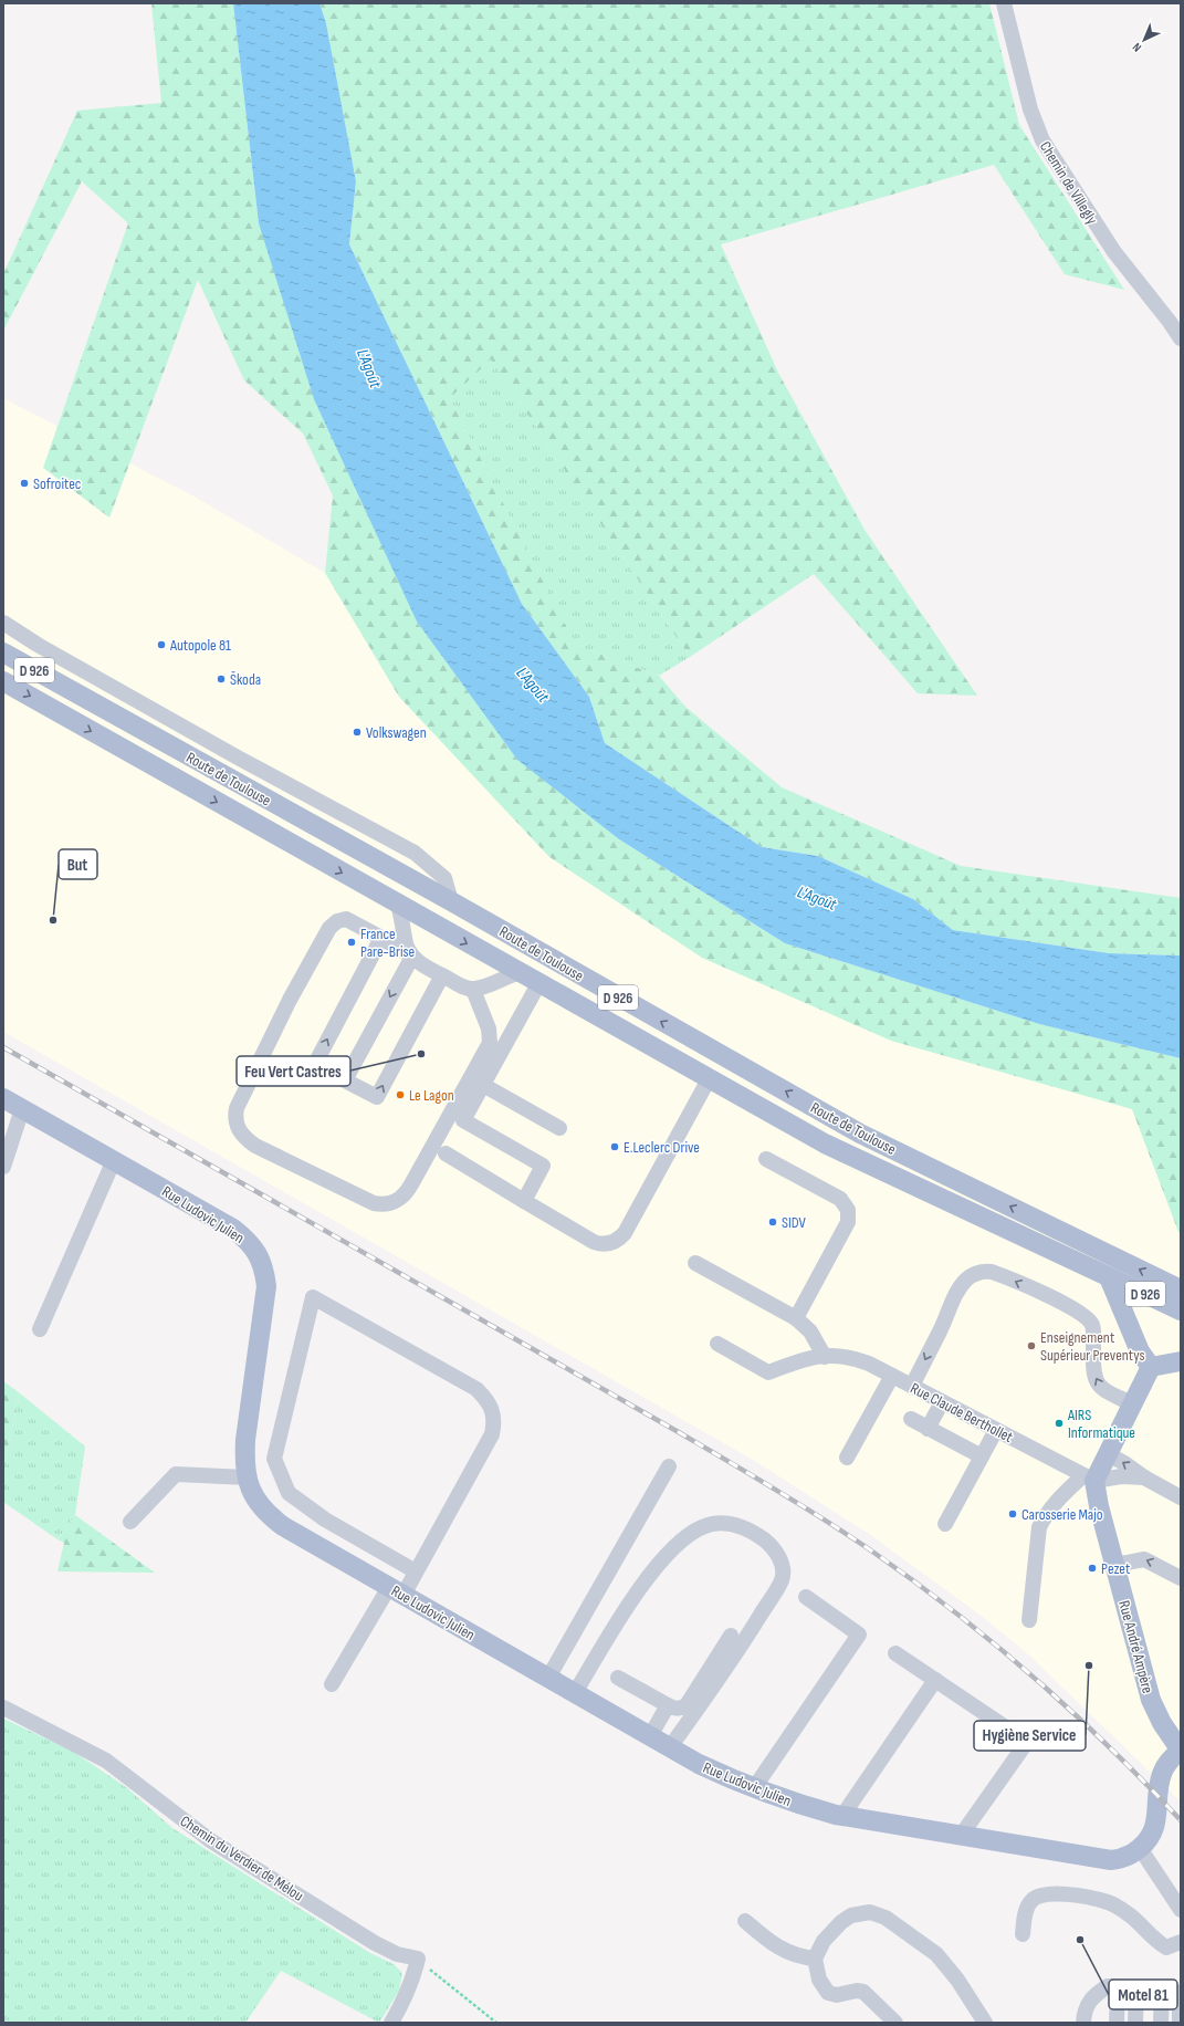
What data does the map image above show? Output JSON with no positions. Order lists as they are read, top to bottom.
{
  "streets": {
    "main road": [
      "D 926",
      "Route de Toulouse",
      "Rue Ludovic Julien",
      "Rue André Ampère"
    ],
    "street": ["Chemin de Villegly", "Rue Claude Berthollet", "Chemin du Verdier de Mélou"]
  },
  "crossings": [
    ["Rue Ludovic Julien", "Rue André Ampère"],
    ["Rue Claude Berthollet", "Rue André Ampère"]
  ],
  "water": ["L'Agoût"],
  "places": [
    "Sofroitec",
    "Autopole 81",
    "Škoda",
    "Volkswagen",
    "But",
    "France Pare-Brise",
    "Feu Vert Castres",
    "Le Lagon",
    "E.Leclerc Drive",
    "SIDV",
    "Enseignement Supérieur Preventys",
    "AIRS Informatique",
    "Carosserie Majo",
    "Pezet",
    "Hygiène Service",
    "Motel 81"
  ],
  "north": "bottom left"
}
